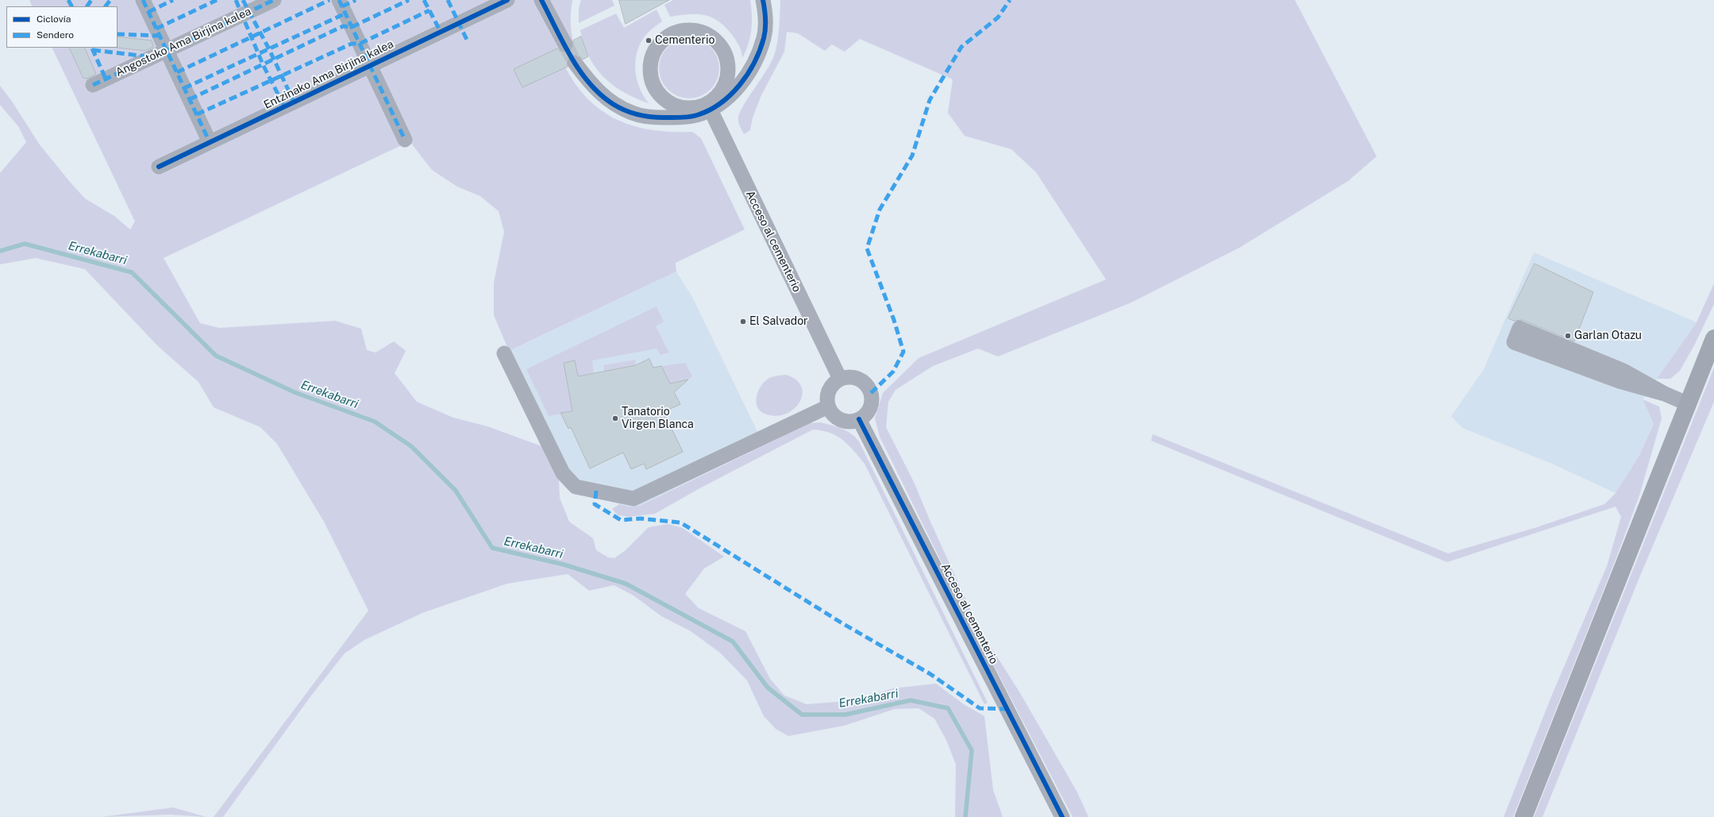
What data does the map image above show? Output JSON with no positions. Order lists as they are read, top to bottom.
{
  "streets": {
    "street": ["Angostoko Ama Birjina kalea", "Entzinako Ama Birjina kalea", "Acceso al cementerio"]
  },
  "water": ["Errekabarri"],
  "places": [
    "Cementerio",
    "El Salvador",
    "Garlan Otazu",
    "Tanatorio Virgen Blanca"
  ],
  "legend": ["Ciclovía", "Sendero"]
}
